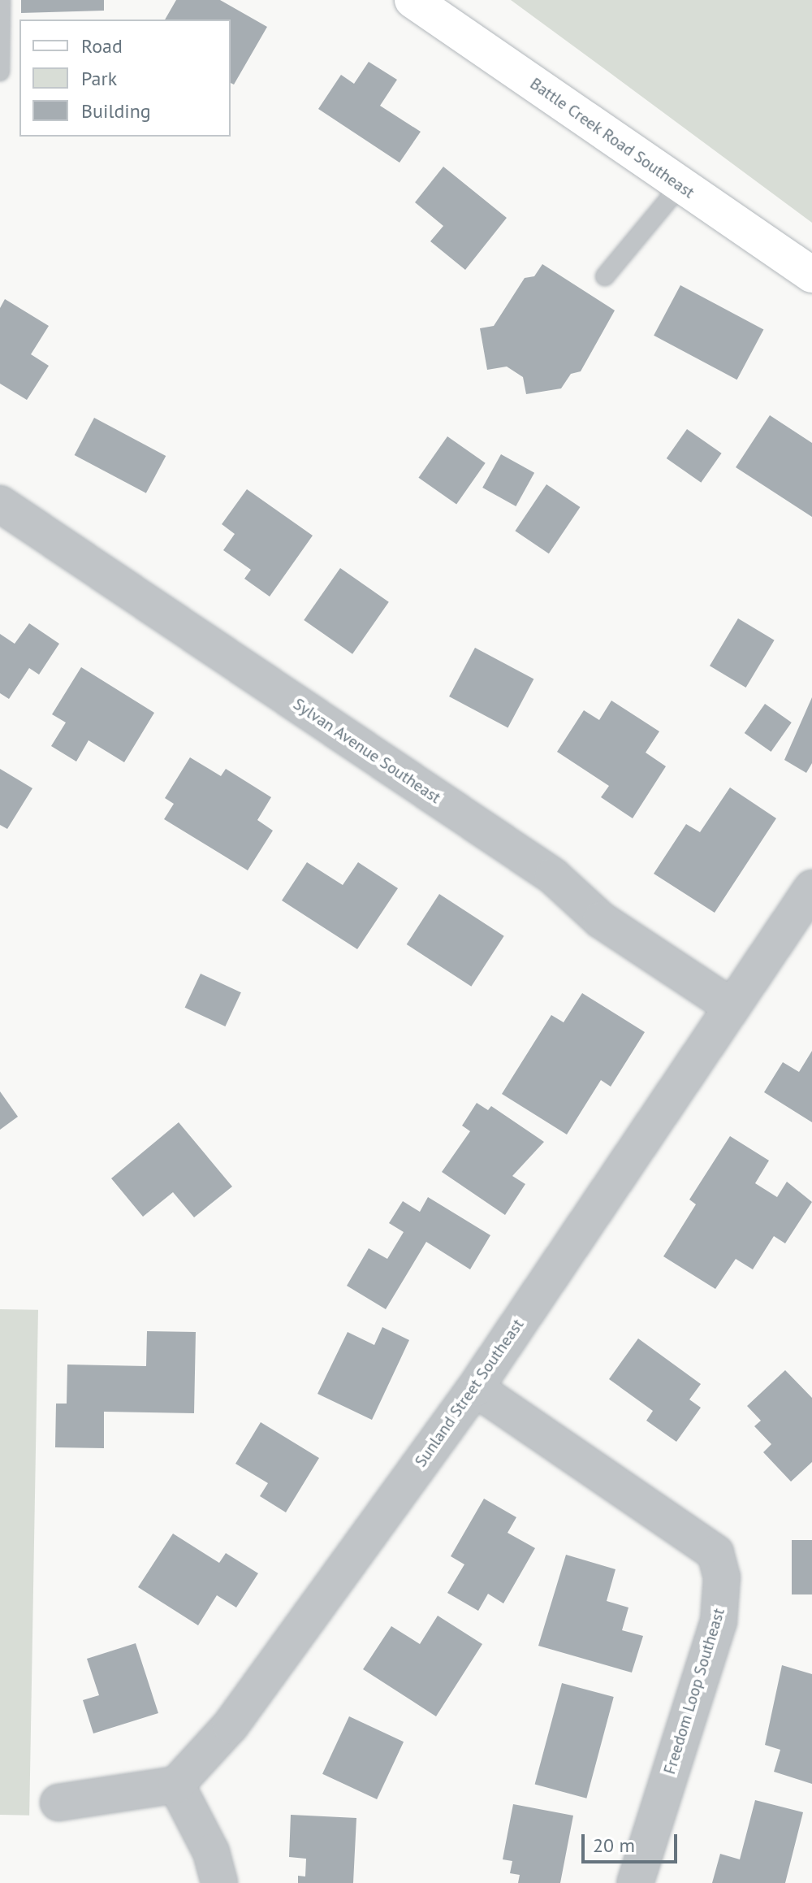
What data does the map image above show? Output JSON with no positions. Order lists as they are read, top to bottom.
{
  "streets": {
    "main road": ["Battle Creek Road Southeast"],
    "street": ["Sylvan Avenue Southeast", "Sunland Street Southeast", "Freedom Loop Southeast"]
  },
  "crossings": [
    ["Sylvan Avenue Southeast", "Sunland Street Southeast"],
    ["Sunland Street Southeast", "Freedom Loop Southeast"]
  ],
  "legend": ["Road", "Park", "Building"],
  "scale_bar": "20 m"
}
